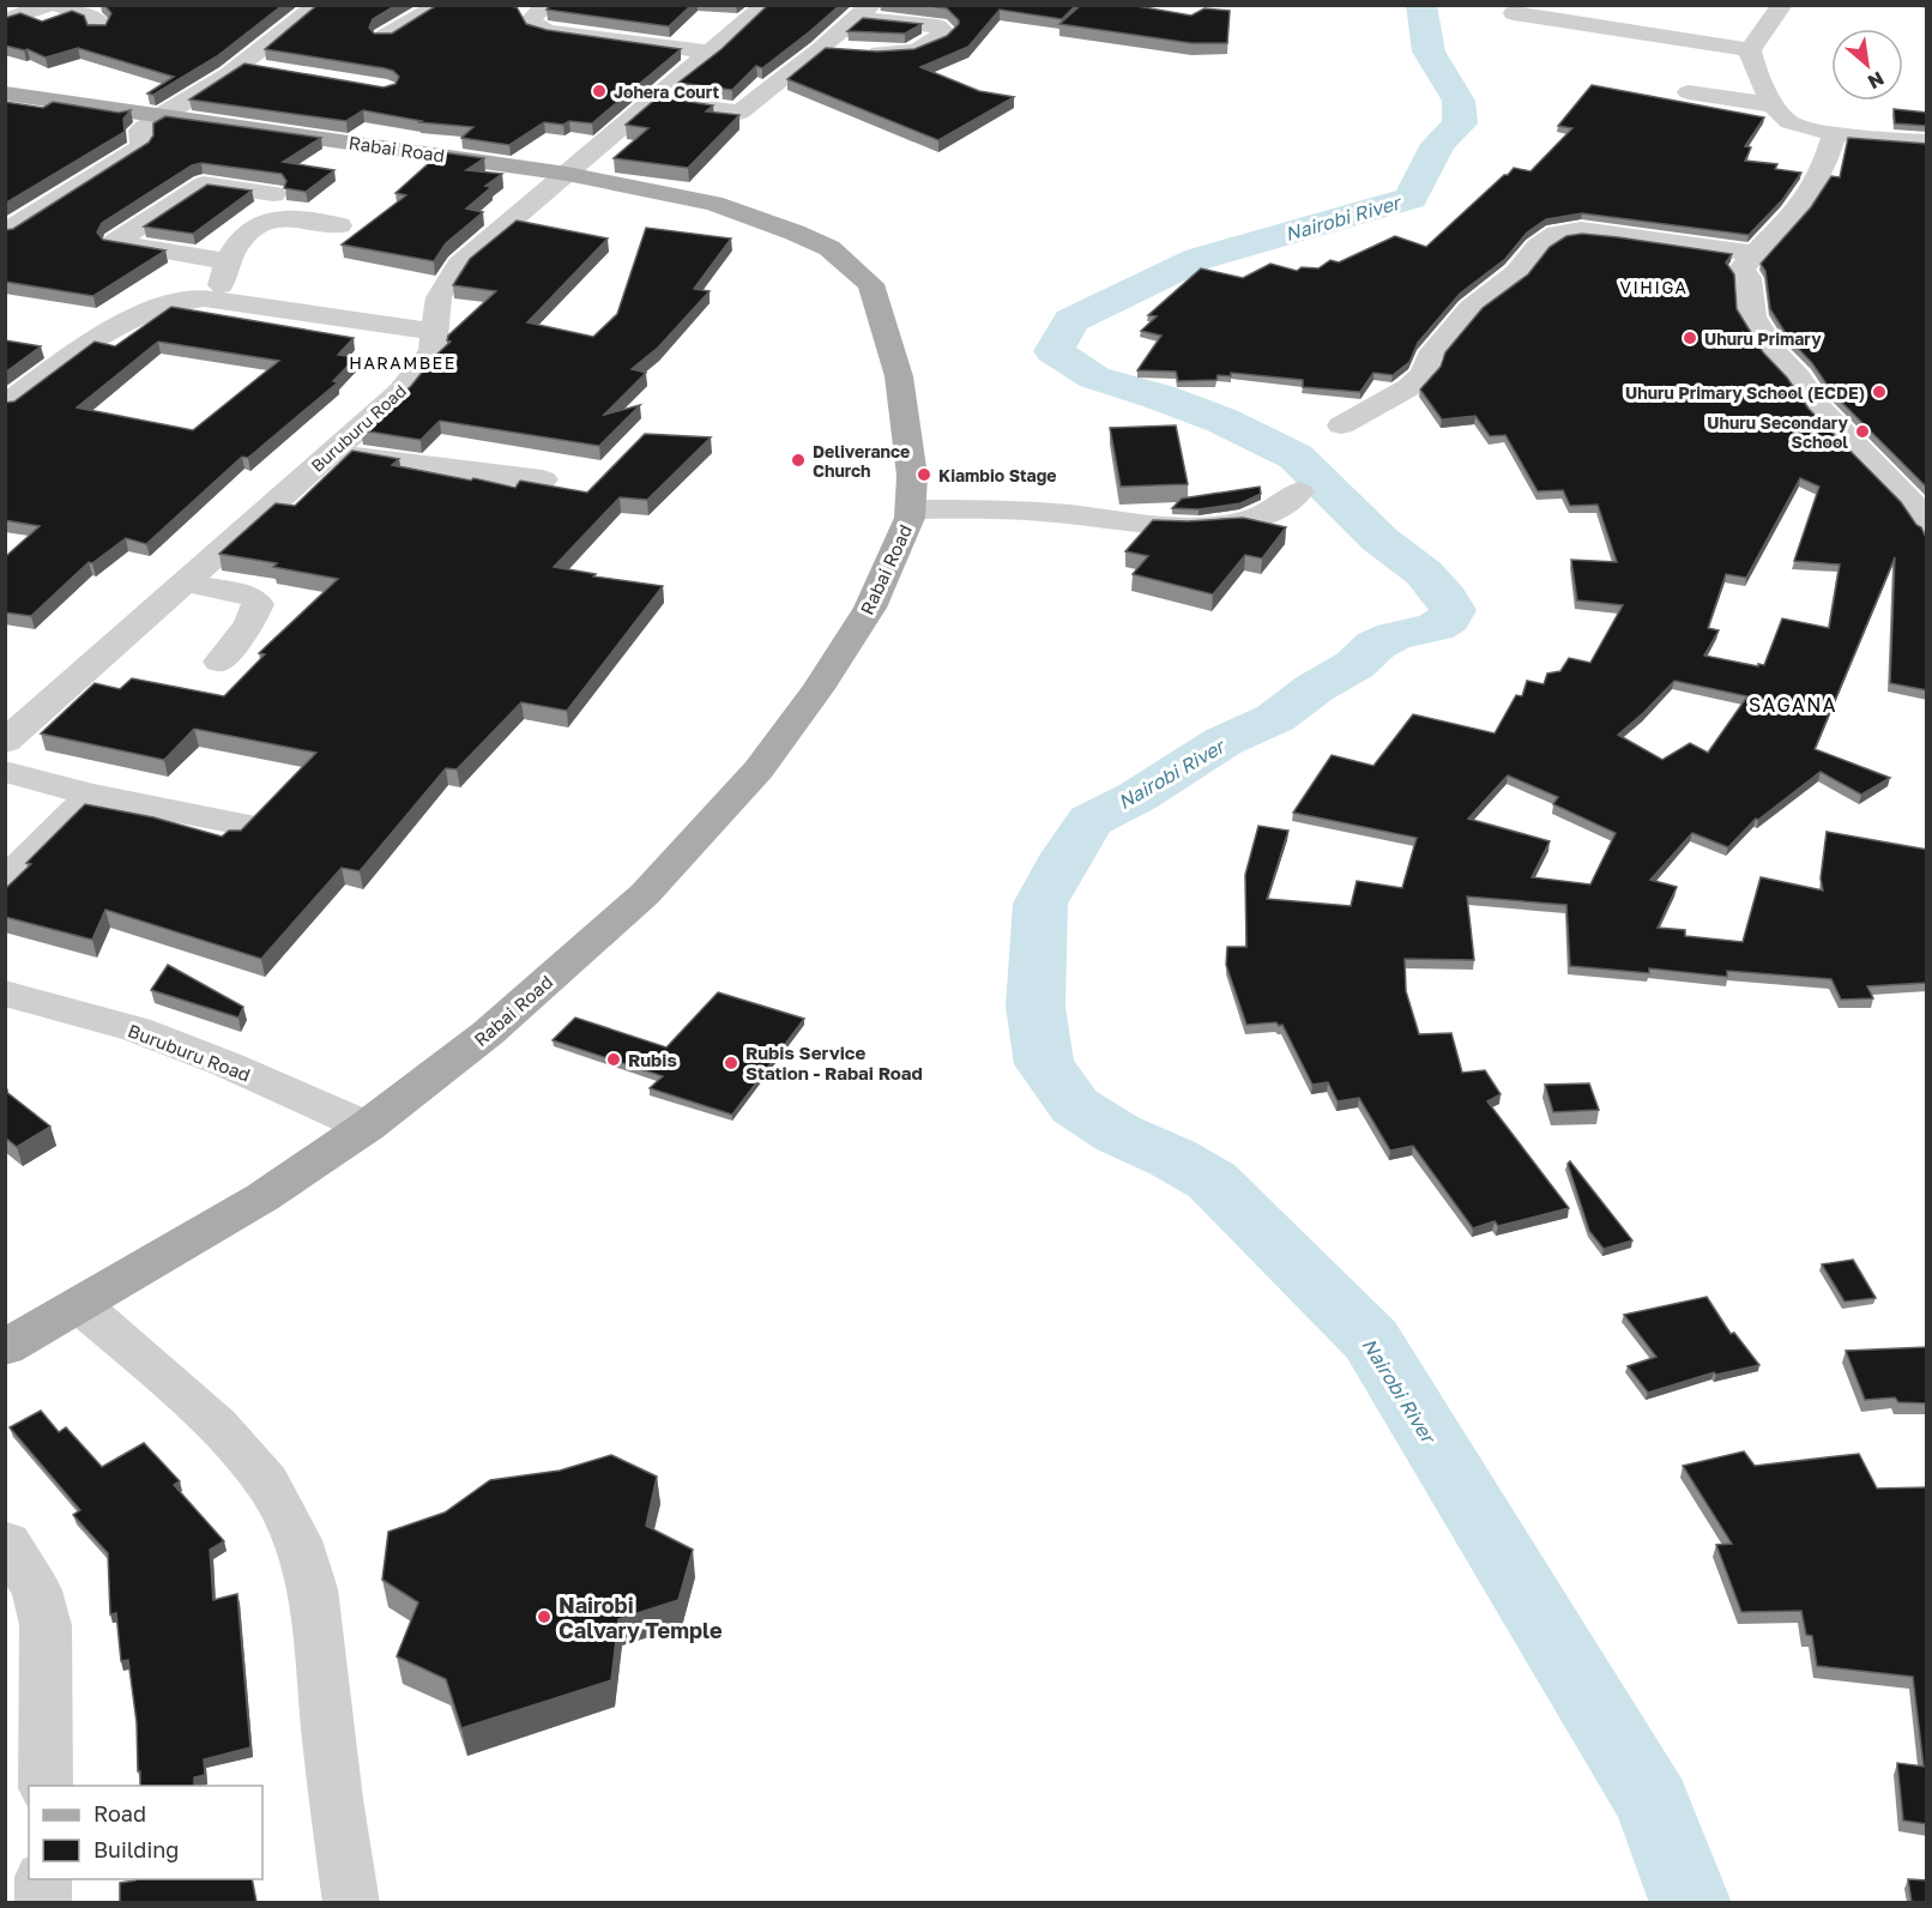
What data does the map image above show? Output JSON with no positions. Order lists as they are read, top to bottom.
{
  "streets": {
    "main road": ["Rabai Road"],
    "street": ["Buruburu Road"]
  },
  "crossings": [
    ["Rabai Road", "Buruburu Road"]
  ],
  "districts": ["VIHIGA", "HARAMBEE", "SAGANA"],
  "water": ["Nairobi River"],
  "places": [
    "Johera Court",
    "Uhuru Primary",
    "Uhuru Primary School (ECDE)",
    "Uhuru Secondary School",
    "Deliverance Church",
    "Kiambio Stage",
    "Rubis",
    "Rubis Service Station - Rabai Road",
    "Nairobi Calvary Temple"
  ],
  "legend": ["Road", "Building"],
  "north": "bottom right"
}
